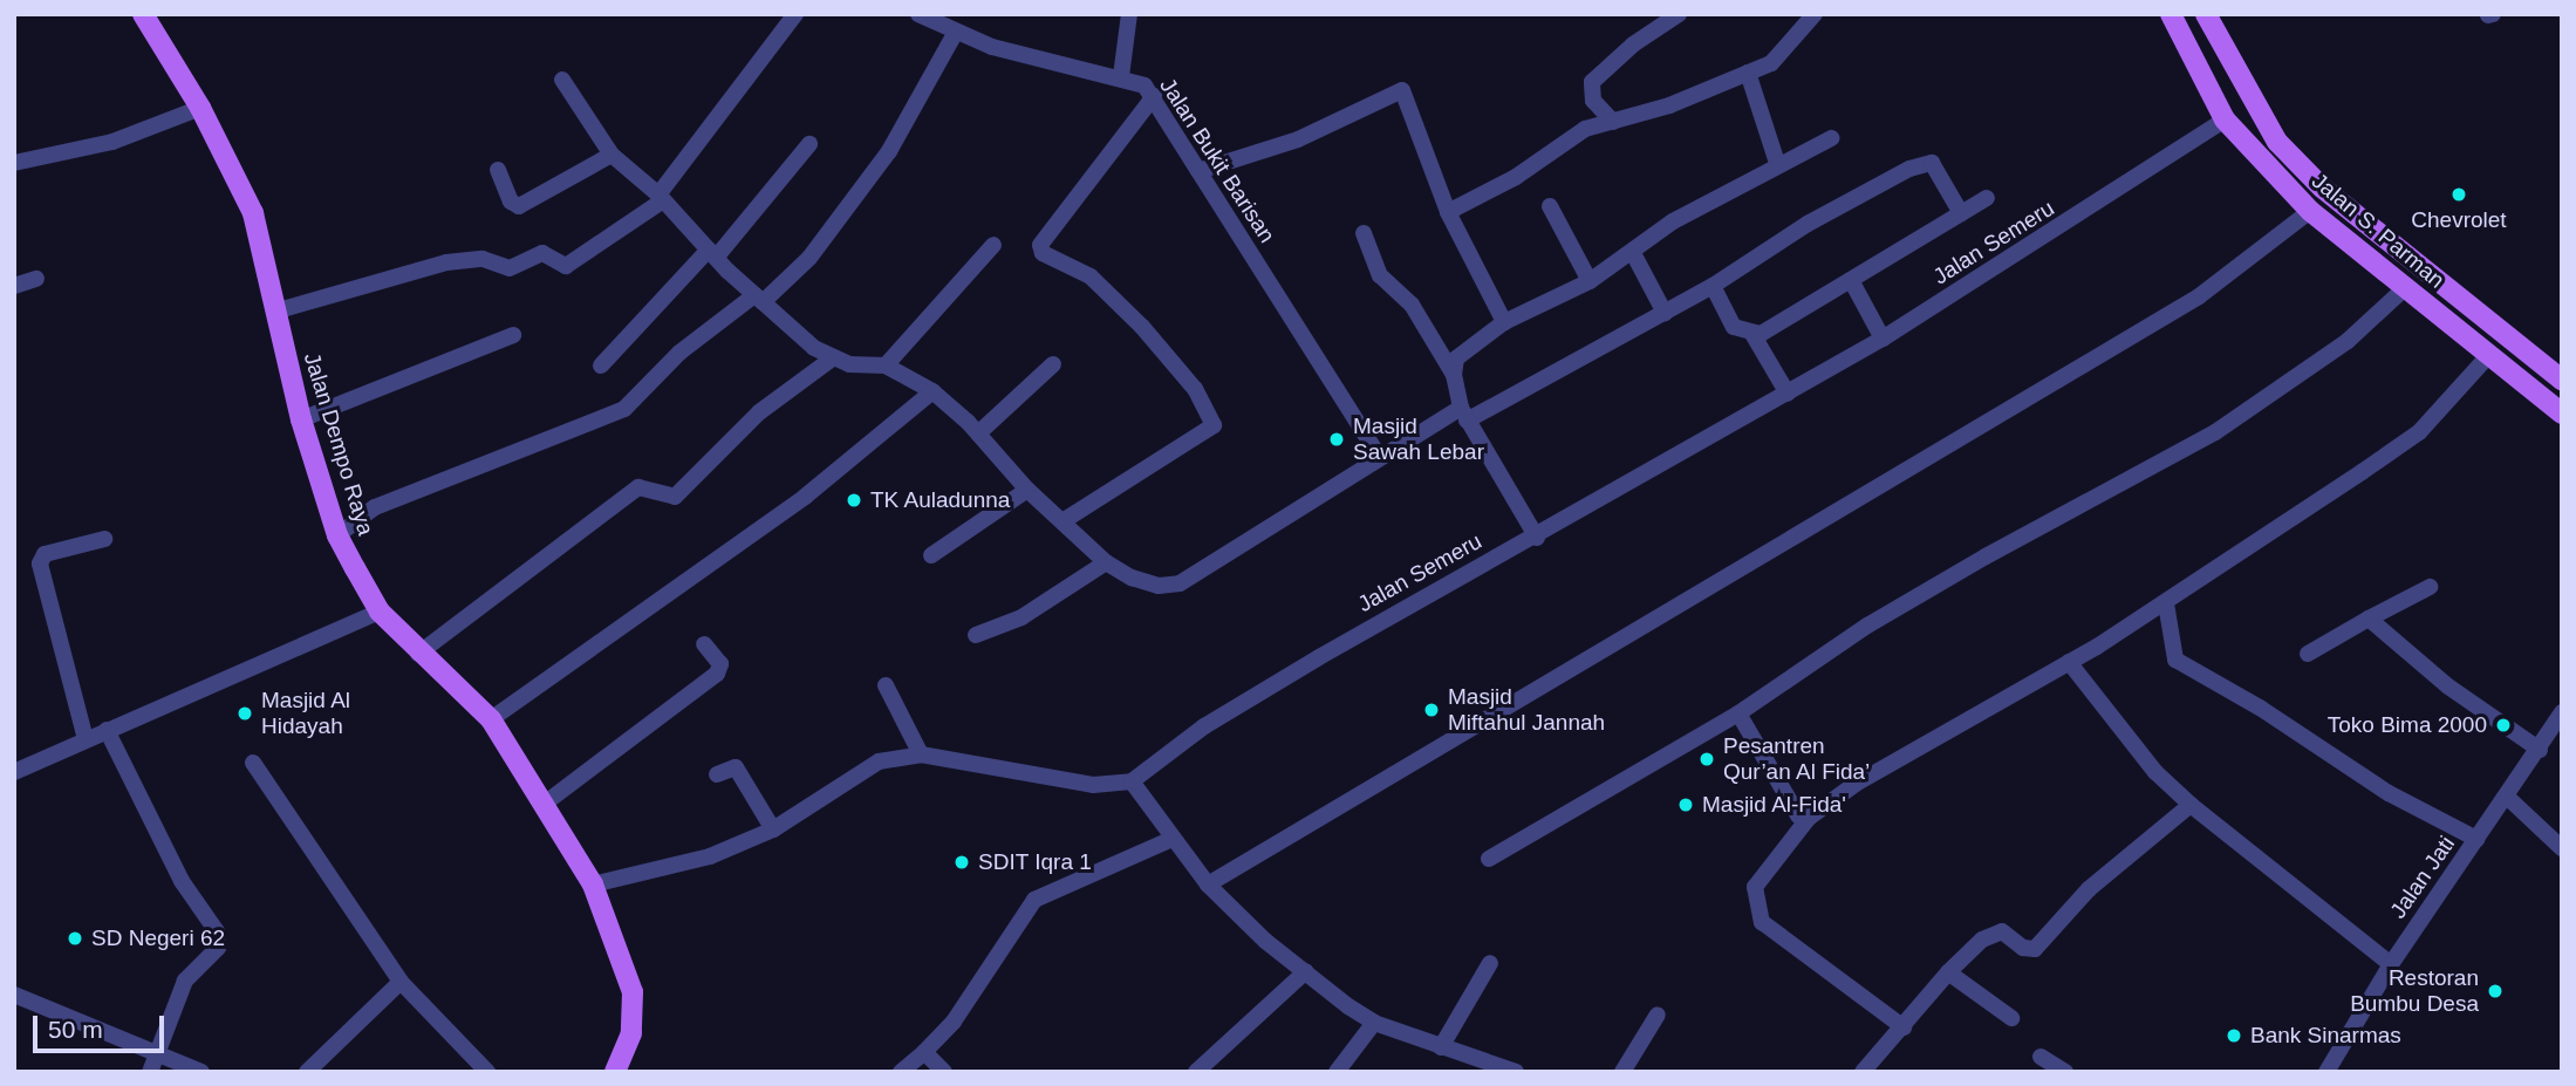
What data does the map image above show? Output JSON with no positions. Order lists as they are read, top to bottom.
{
  "streets": {
    "main road": ["Jalan S. Parman", "Jalan Dempo Raya"],
    "street": ["Jalan Bukit Barisan", "Jalan Semeru", "Jalan Jati"]
  },
  "crossings": [
    ["Jalan S. Parman", "Jalan Semeru"]
  ],
  "places": [
    "Chevrolet",
    "Masjid Sawah Lebar",
    "TK Auladunna",
    "Masjid Miftahul Jannah",
    "Masjid Al Hidayah",
    "Toko Bima 2000",
    "Pesantren Qur’an Al Fida’",
    "Masjid Al-Fida'",
    "SDIT Iqra 1",
    "SD Negeri 62",
    "Restoran Bumbu Desa",
    "Bank Sinarmas"
  ],
  "scale_bar": "50 m"
}
